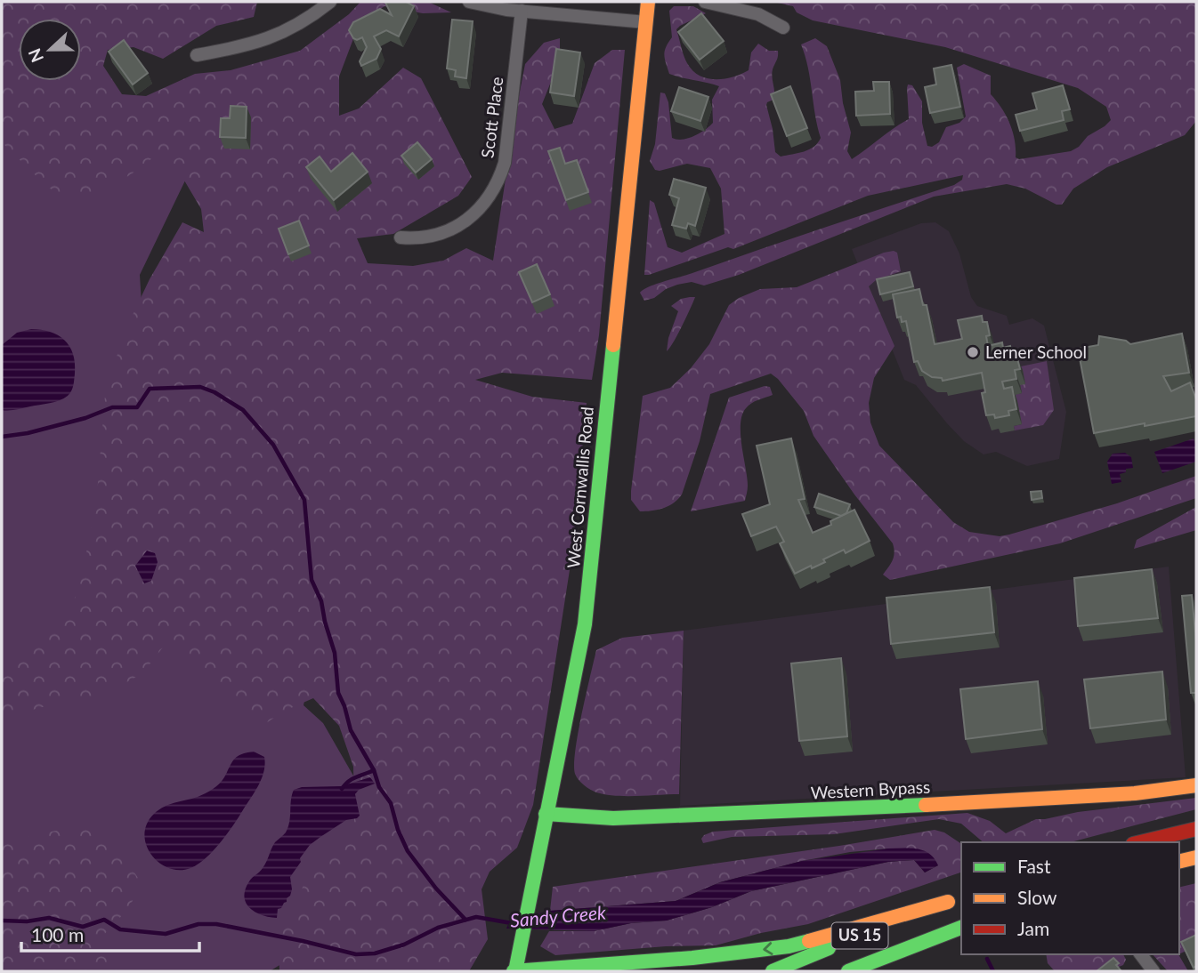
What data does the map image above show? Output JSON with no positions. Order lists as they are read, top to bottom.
{
  "streets": {
    "main road": ["West Cornwallis Road", "Western Bypass", "US 15"],
    "street": ["Scott Place"]
  },
  "crossings": [
    ["West Cornwallis Road", "Western Bypass"]
  ],
  "water": ["Sandy Creek"],
  "places": ["Lerner School"],
  "legend": ["Fast", "Slow", "Jam"],
  "scale_bar": "100 m",
  "north": "left"
}
